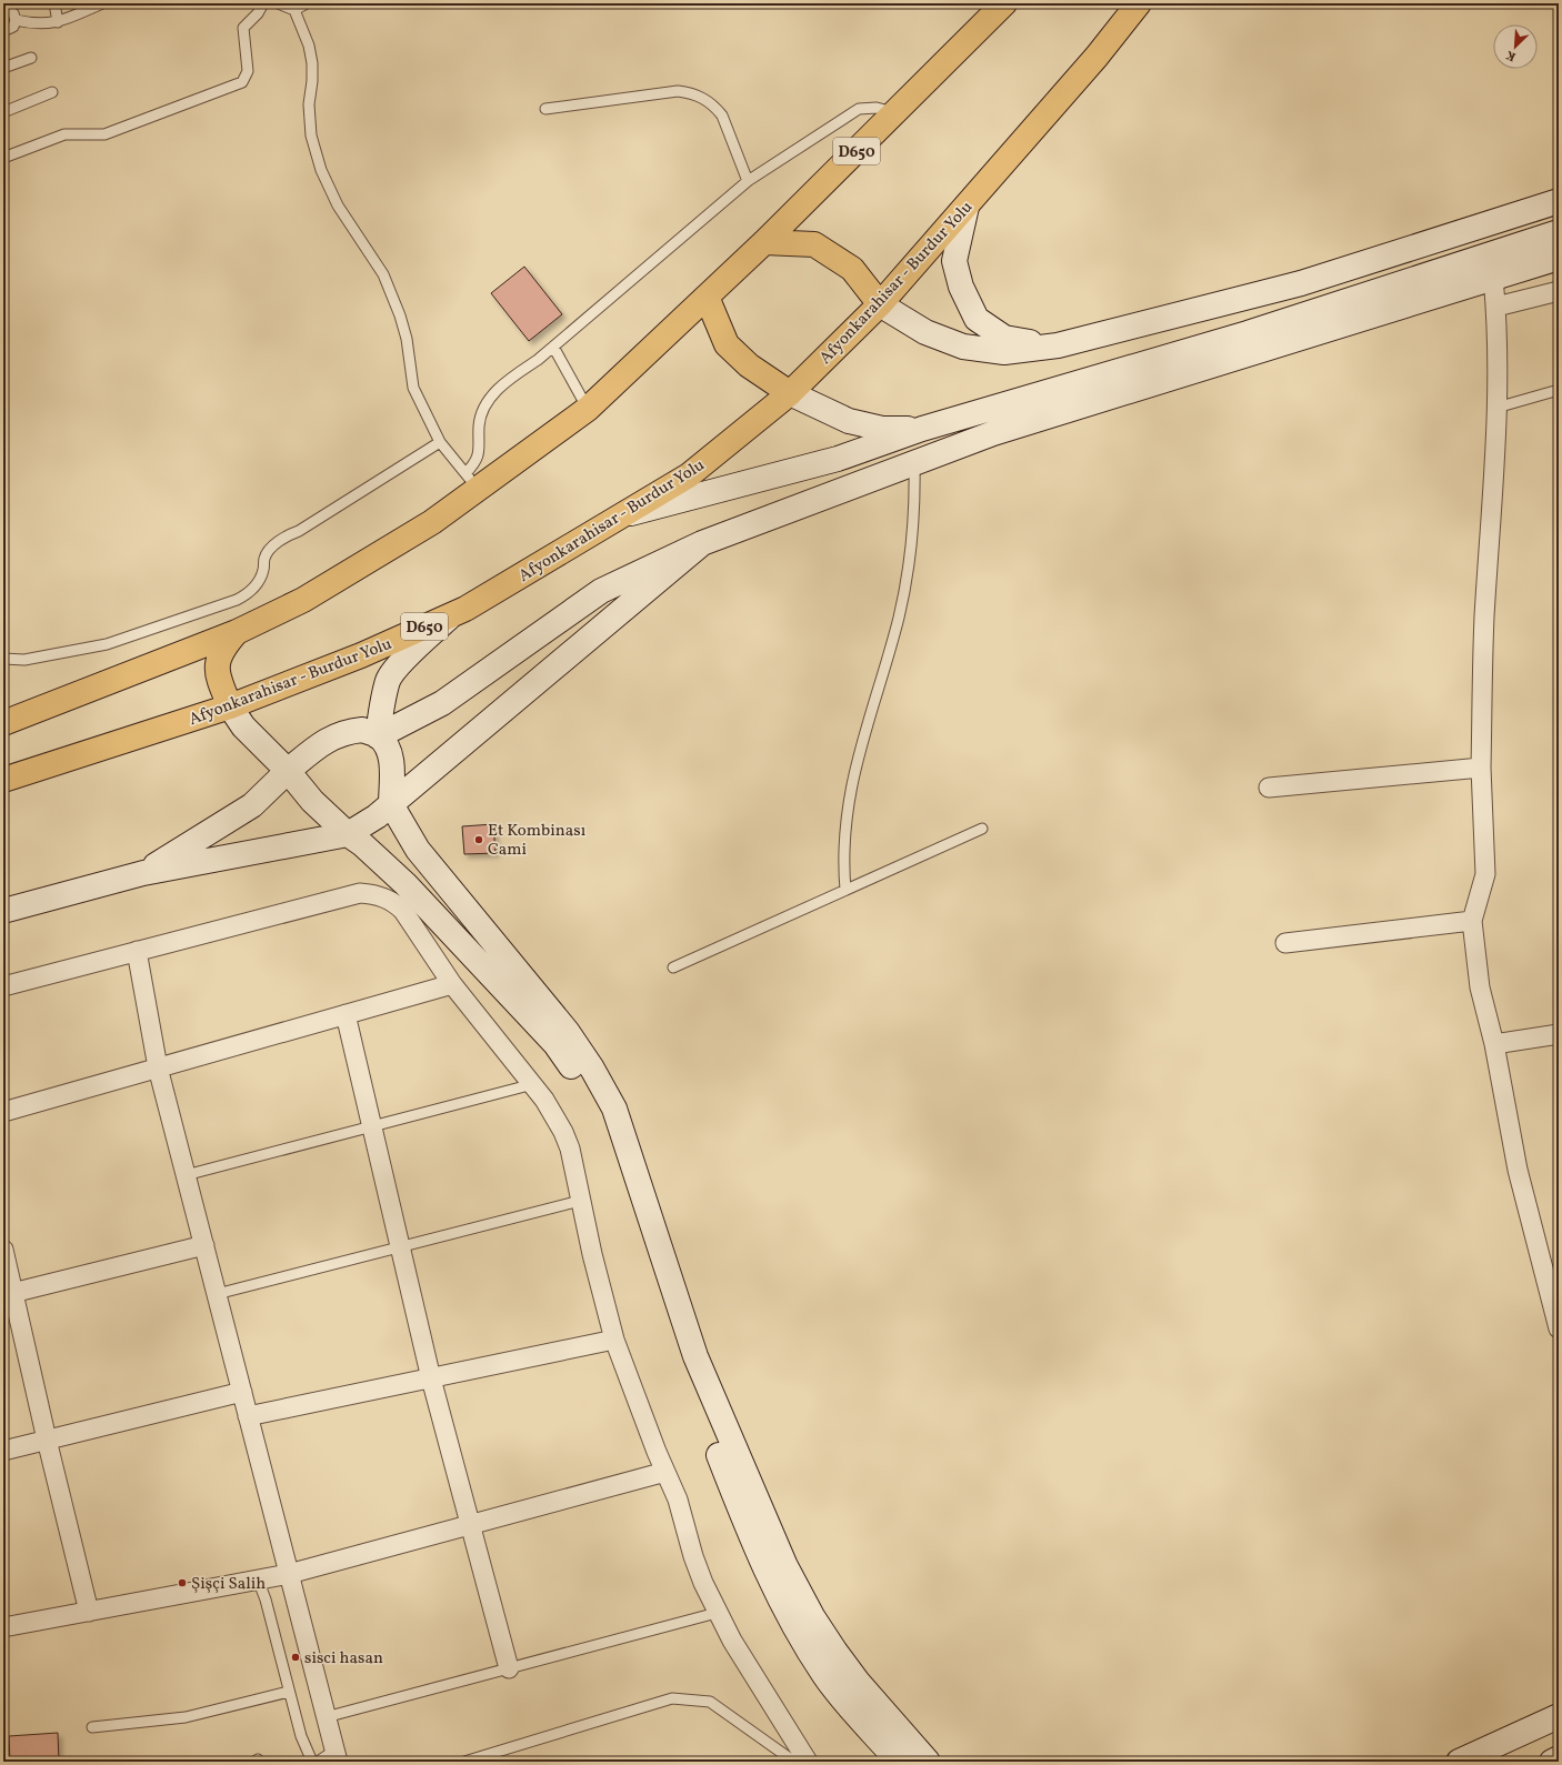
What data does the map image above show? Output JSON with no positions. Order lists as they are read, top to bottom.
{
  "streets": {
    "highway": ["D650", "Afyonkarahisar - Burdur Yolu"]
  },
  "crossings": [
    ["D650", "Afyonkarahisar - Burdur Yolu"]
  ],
  "places": ["Et Kombinası Cami", "Şişçi Salih", "sisci hasan"],
  "north": "bottom left"
}
